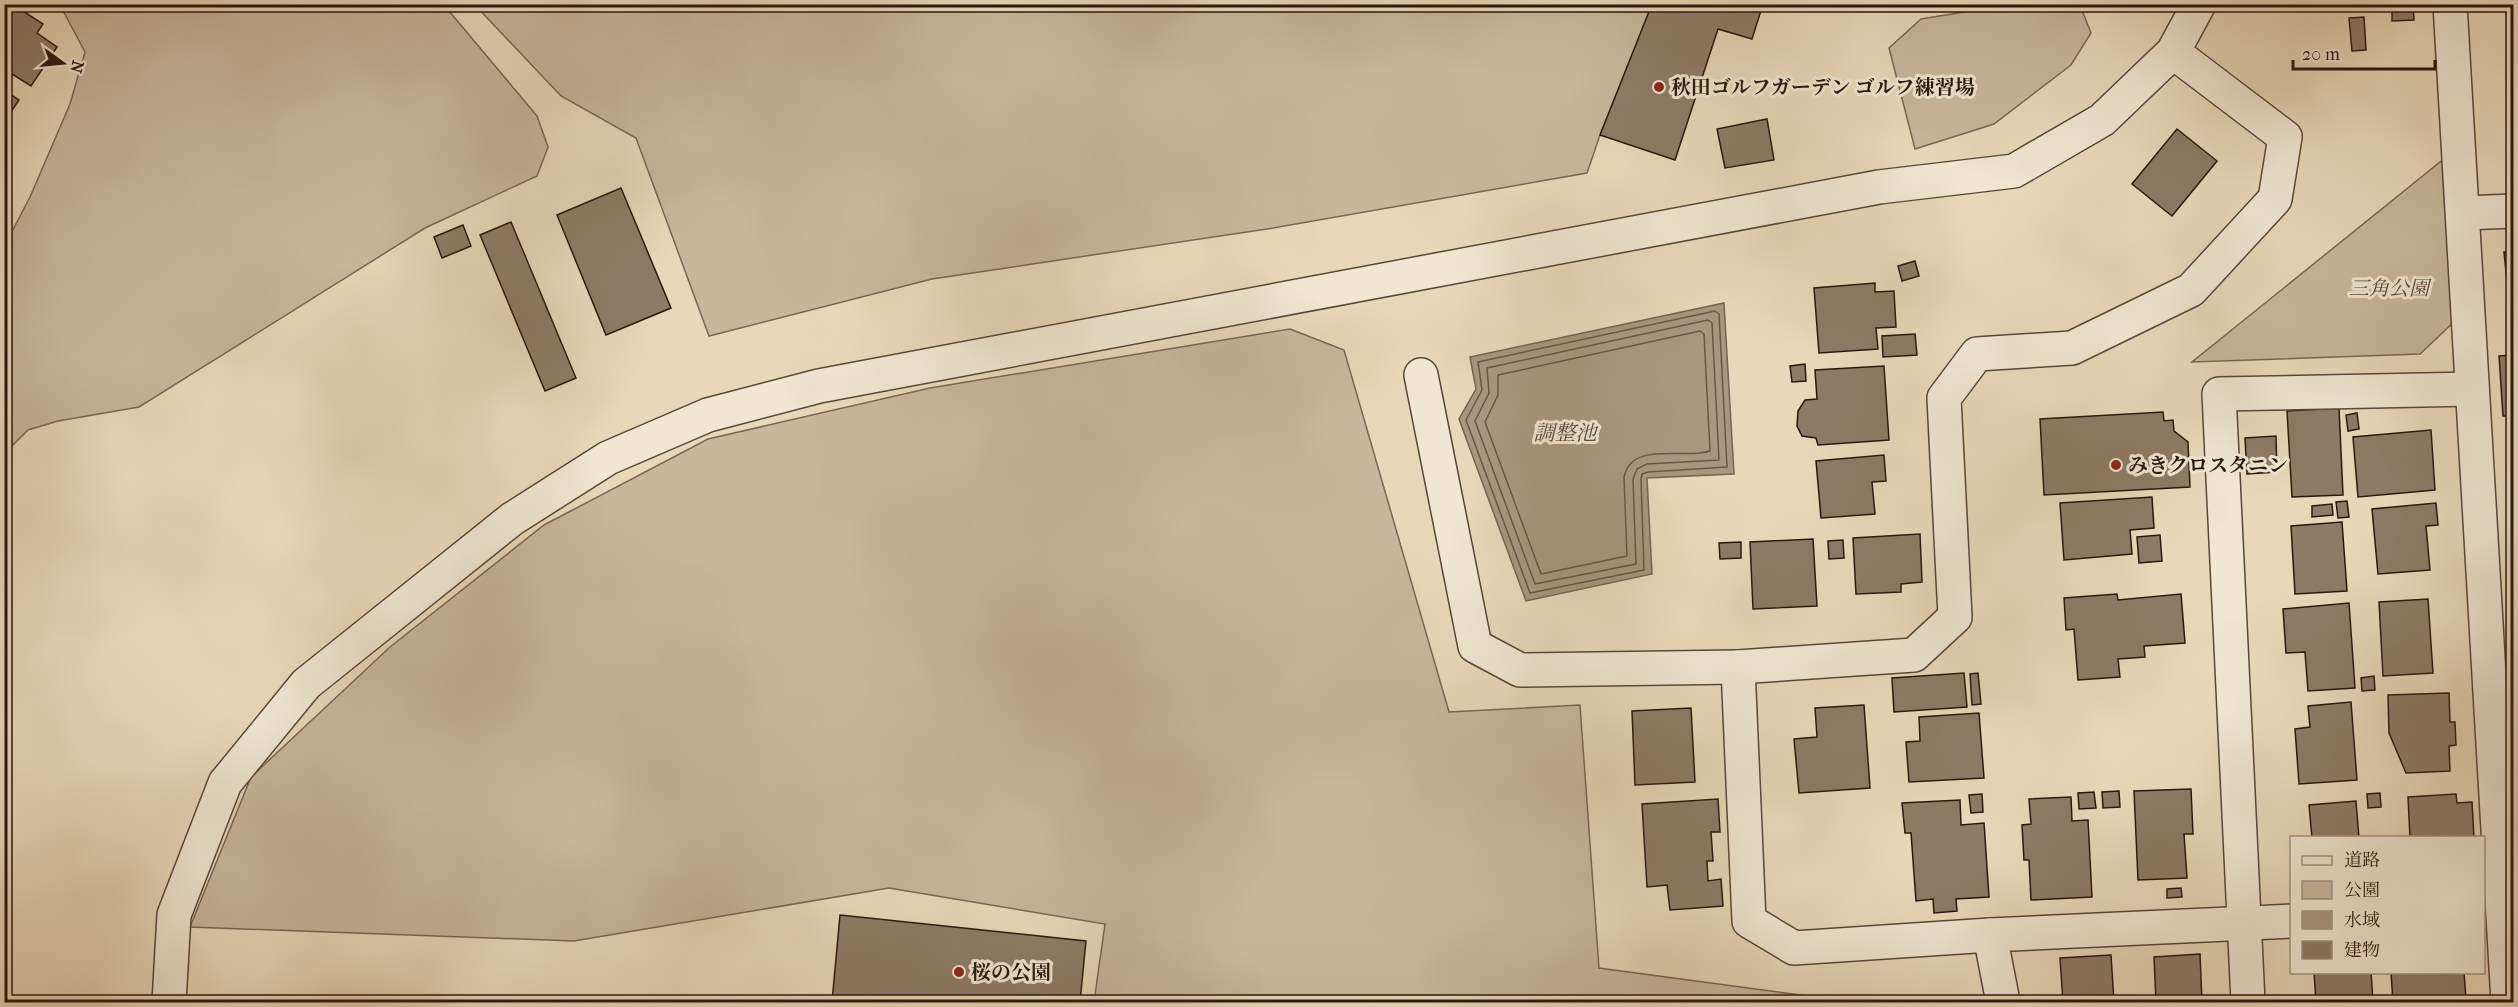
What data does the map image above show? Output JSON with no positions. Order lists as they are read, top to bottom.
{
  "water": ["調整池"],
  "parks": ["三角公園"],
  "places": ["秋田ゴルフガーデン ゴルフ練習場", "みきクロスタニン", "桜の公園"],
  "legend": [
    "道路",
    "公園",
    "水域",
    "建物"
  ],
  "scale_bar": "20 m",
  "north": "right"
}
